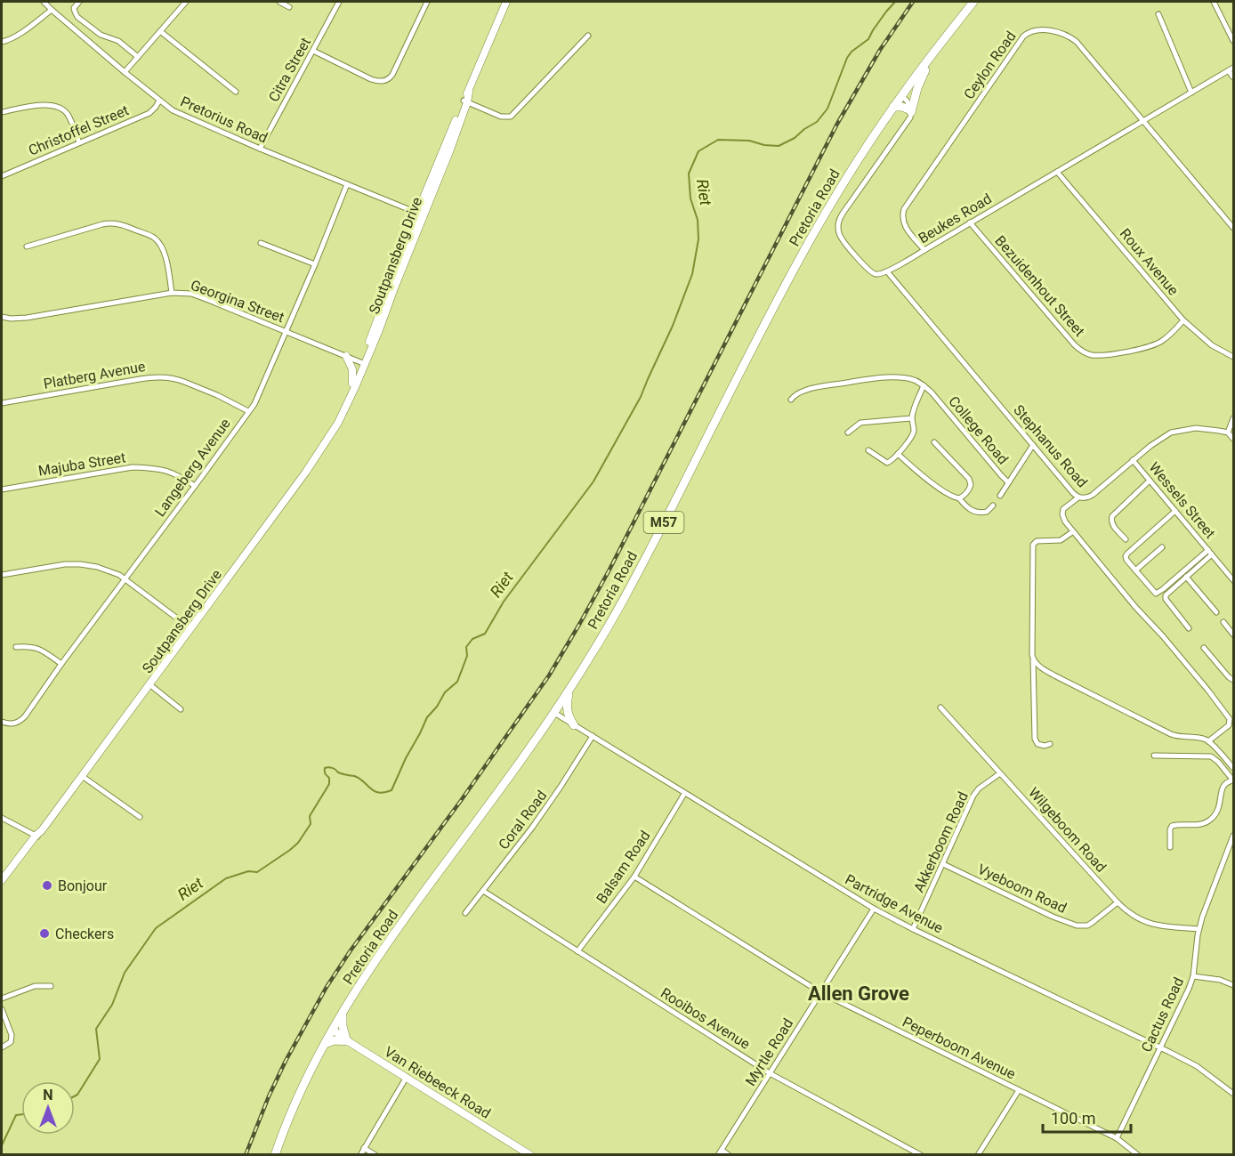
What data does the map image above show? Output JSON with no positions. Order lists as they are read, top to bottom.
{
  "streets": {
    "main road": ["Pretoria Road", "M57"],
    "street": [
      "Ceylon Road",
      "Citra Street",
      "Pretorius Road",
      "Christoffel Street",
      "Beukes Road",
      "Soutpansberg Drive",
      "Roux Avenue",
      "Bezuidenhout Street",
      "Georgina Street",
      "Platberg Avenue",
      "College Road",
      "Stephanus Road",
      "Majuba Street",
      "Langeberg Avenue",
      "Wessels Street",
      "Coral Road",
      "Wilgeboom Road",
      "Akkerboom Road",
      "Balsam Road",
      "Vyeboom Road",
      "Partridge Avenue",
      "Cactus Road",
      "Rooibos Avenue",
      "Peperboom Avenue",
      "Myrtle Road",
      "Van Riebeeck Road"
    ]
  },
  "crossings": [
    ["Ceylon Road", "Beukes Road"],
    ["Citra Street", "Pretorius Road"],
    ["Pretorius Road", "Christoffel Street"],
    ["Pretorius Road", "Soutpansberg Drive"],
    ["Pretorius Road", "Langeberg Avenue"],
    ["Pretoria Road", "Partridge Avenue"],
    ["Pretoria Road", "Van Riebeeck Road"],
    ["Beukes Road", "Roux Avenue"],
    ["Beukes Road", "Bezuidenhout Street"],
    ["Beukes Road", "Stephanus Road"],
    ["Soutpansberg Drive", "Georgina Street"],
    ["Roux Avenue", "Bezuidenhout Street"],
    ["Georgina Street", "Langeberg Avenue"],
    ["Platberg Avenue", "Langeberg Avenue"],
    ["College Road", "Stephanus Road"],
    ["Stephanus Road", "Wessels Street"],
    ["Majuba Street", "Langeberg Avenue"],
    ["Coral Road", "Partridge Avenue"],
    ["Coral Road", "Rooibos Avenue"],
    ["Wilgeboom Road", "Akkerboom Road"],
    ["Wilgeboom Road", "Vyeboom Road"],
    ["Wilgeboom Road", "Cactus Road"],
    ["Akkerboom Road", "Vyeboom Road"],
    ["Akkerboom Road", "Partridge Avenue"],
    ["Balsam Road", "Partridge Avenue"],
    ["Balsam Road", "Rooibos Avenue"],
    ["Balsam Road", "Peperboom Avenue"],
    ["Partridge Avenue", "Cactus Road"],
    ["Partridge Avenue", "Myrtle Road"],
    ["Cactus Road", "Peperboom Avenue"],
    ["Rooibos Avenue", "Myrtle Road"],
    ["Peperboom Avenue", "Myrtle Road"]
  ],
  "districts": ["Allen Grove"],
  "water": ["Riet"],
  "places": ["Bonjour", "Checkers"],
  "scale_bar": "100 m",
  "north": "top"
}
